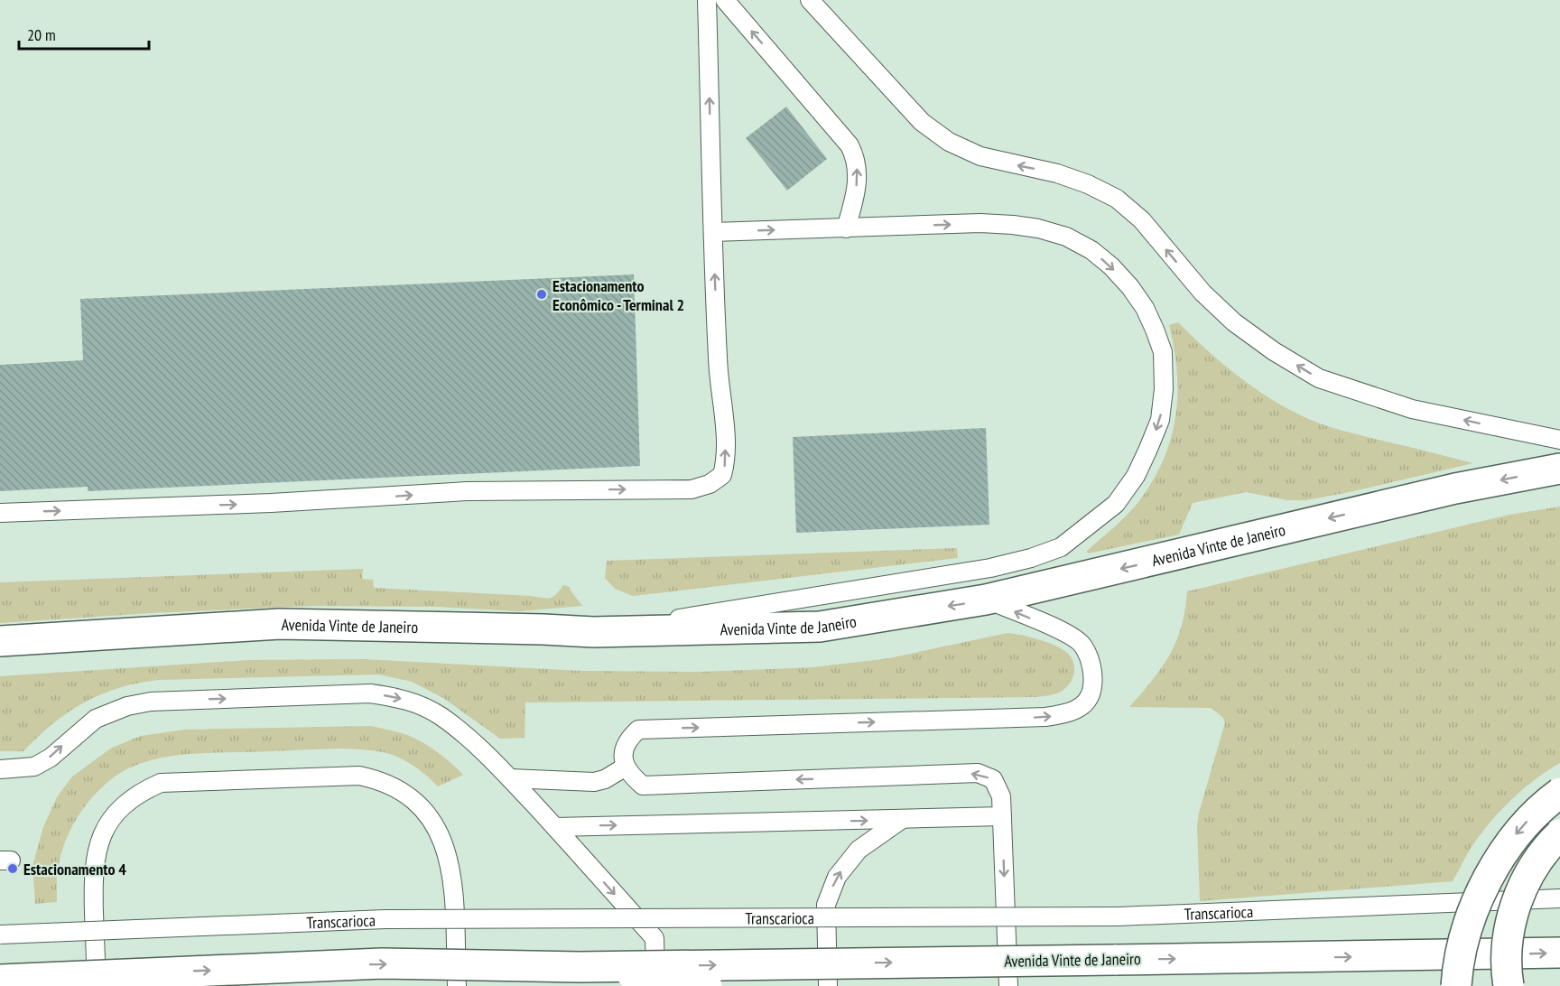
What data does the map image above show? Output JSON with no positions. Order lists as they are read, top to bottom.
{
  "streets": {
    "street": ["Avenida Vinte de Janeiro"],
    "lane": ["Transcarioca"]
  },
  "places": ["Estacionamento Econômico - Terminal 2", "Estacionamento 4"],
  "scale_bar": "20 m"
}
